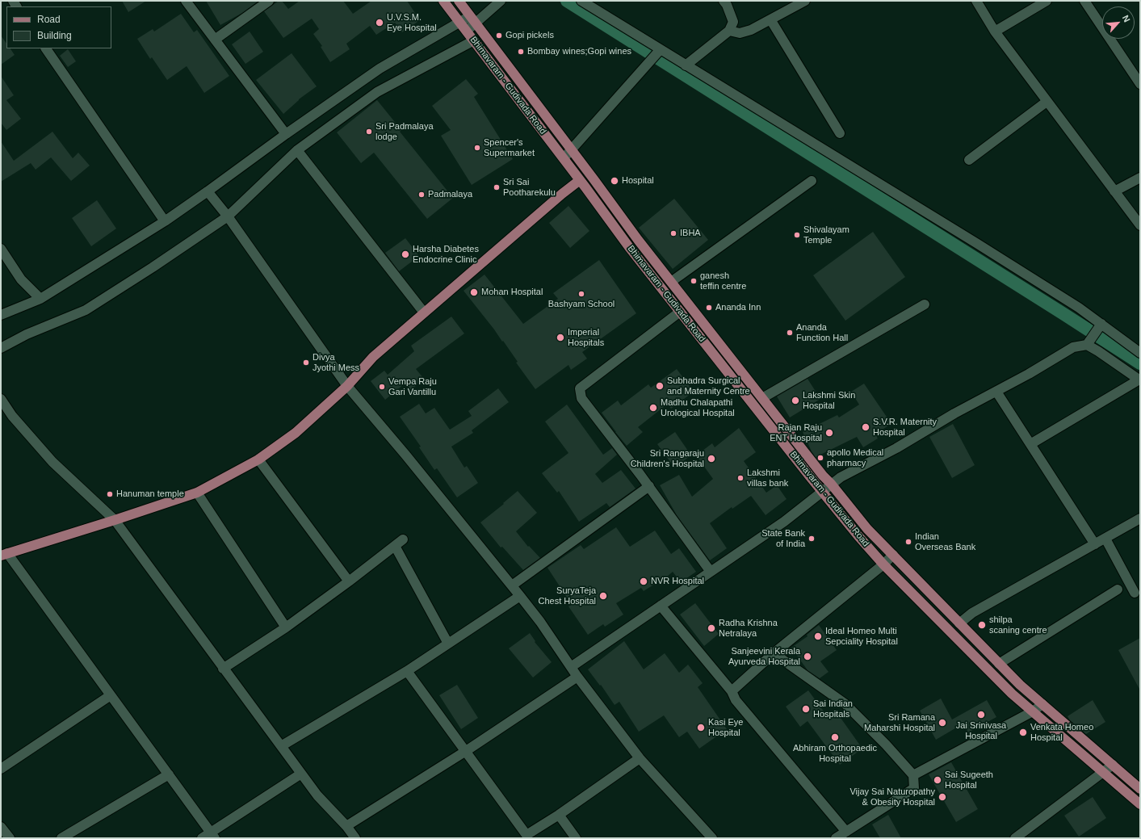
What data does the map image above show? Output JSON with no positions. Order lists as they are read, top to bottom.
{
  "streets": {
    "main road": ["Bhimavaram - Gudivada Road"]
  },
  "places": [
    "U.V.S.M. Eye Hospital",
    "Gopi pickels",
    "Bombay wines;Gopi wines",
    "Sri Padmalaya lodge",
    "Spencer's Supermarket",
    "Hospital",
    "Sri Sai Pootharekulu",
    "Padmalaya",
    "IBHA",
    "Shivalayam Temple",
    "Harsha Diabetes Endocrine Clinic",
    "ganesh teffin centre",
    "Mohan Hospital",
    "Bashyam School",
    "Ananda Inn",
    "Ananda Function Hall",
    "Imperial Hospitals",
    "Divya Jyothi Mess",
    "Subhadra Surgical and Maternity Centre",
    "Vempa Raju Gari Vantillu",
    "Lakshmi Skin Hospital",
    "Madhu Chalapathi Urological Hospital",
    "S.V.R. Maternity Hospital",
    "Rajan Raju ENT Hospital",
    "apollo Medical pharmacy",
    "Sri Rangaraju Children's Hospital",
    "Lakshmi villas bank",
    "Hanuman temple",
    "State Bank of India",
    "Indian Overseas Bank",
    "NVR Hospital",
    "SuryaTeja Chest Hospital",
    "shilpa scaning centre",
    "Radha Krishna Netralaya",
    "Ideal Homeo Multi Sepciality Hospital",
    "Sanjeevini Kerala Ayurveda Hospital",
    "Sai Indian Hospitals",
    "Jai Srinivasa Hospital",
    "Sri Ramana Maharshi Hospital",
    "Kasi Eye Hospital",
    "Venkata Homeo Hospital",
    "Abhiram Orthopaedic Hospital",
    "Sai Sugeeth Hospital",
    "Vijay Sai Naturopathy & Obesity Hospital"
  ],
  "legend": ["Road", "Building"],
  "north": "top right"
}
